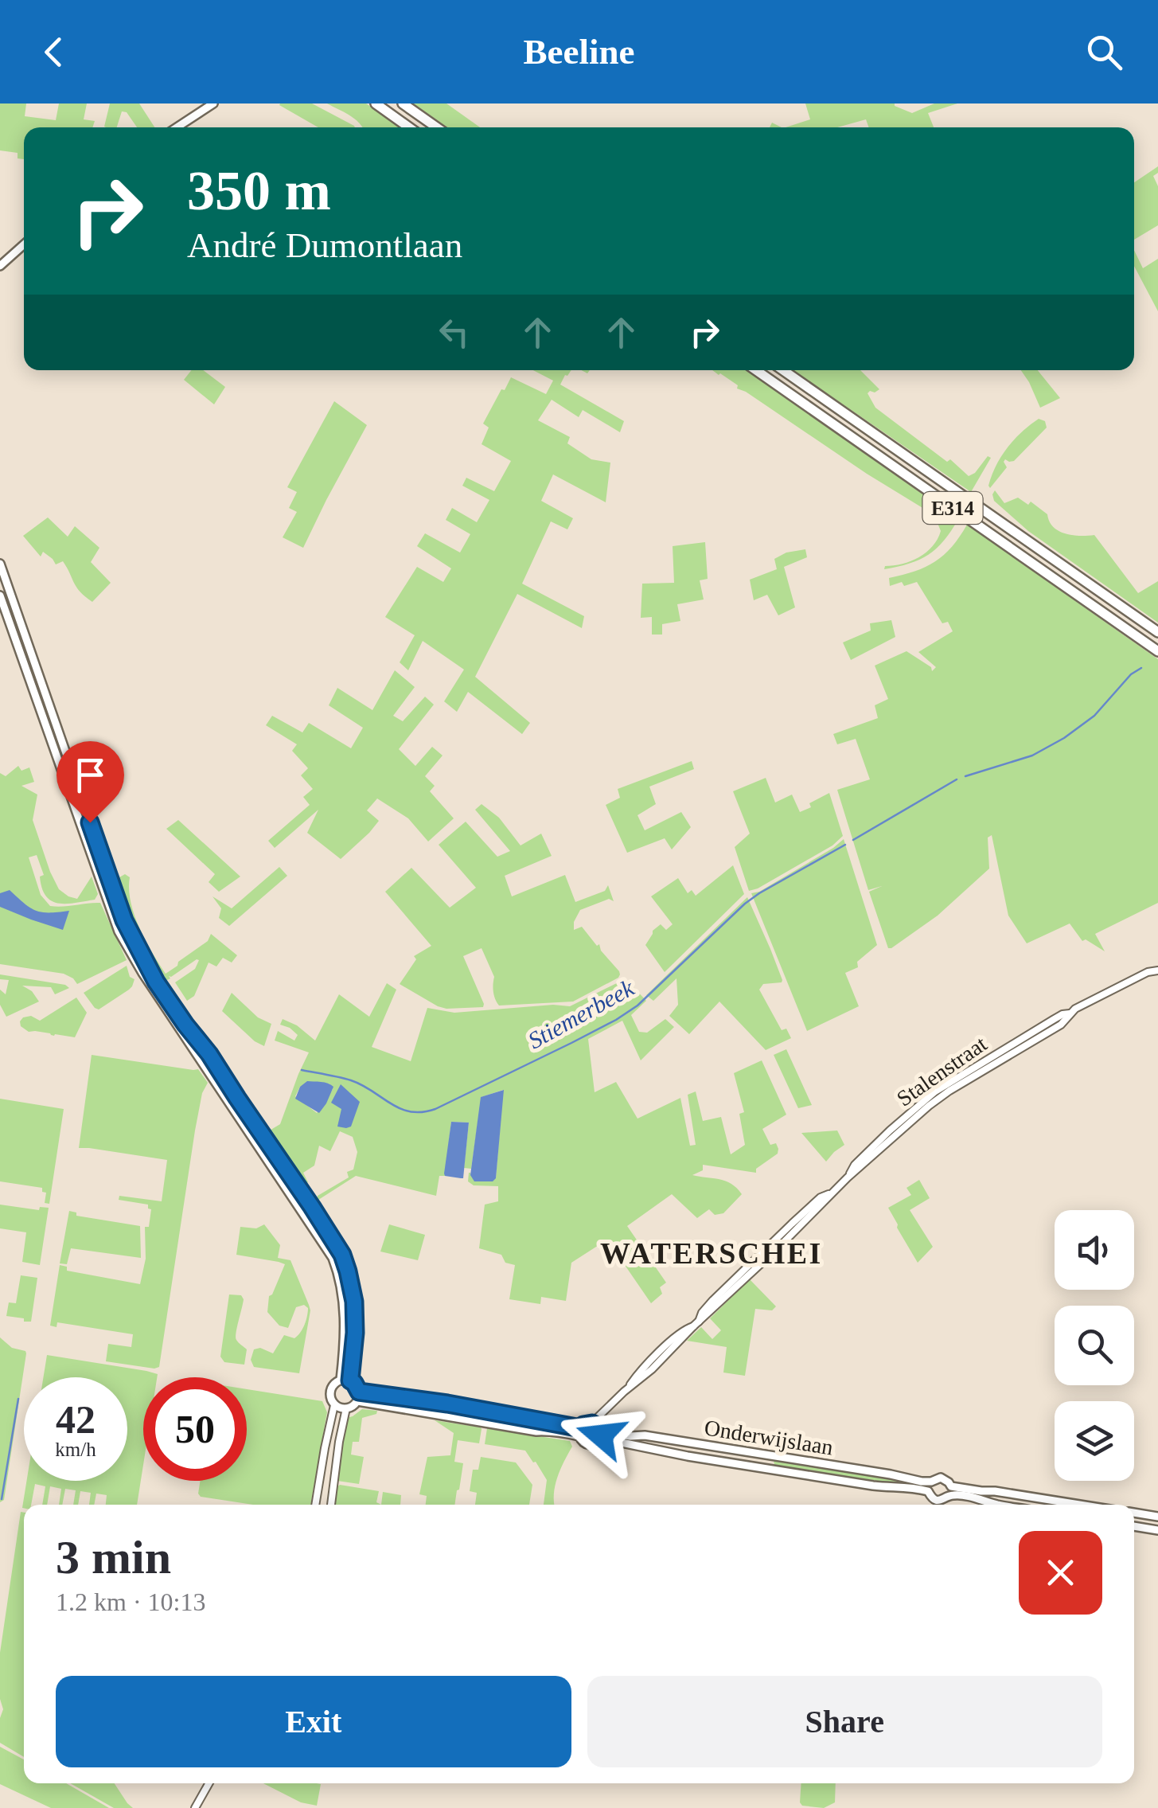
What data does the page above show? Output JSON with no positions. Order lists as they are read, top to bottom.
{
  "streets": {
    "highway": ["E314"],
    "main road": ["Onderwijslaan"],
    "street": ["Stalenstraat"]
  },
  "crossings": [
    ["Stalenstraat", "Onderwijslaan"]
  ],
  "districts": ["WATERSCHEI"],
  "water": ["Stiemerbeek"],
  "page": {
    "header": "Beeline",
    "turn": ["350 m", "André Dumontlaan"],
    "speed": "42 km/h",
    "limit": "50",
    "heading": ["3 min", "1.2 km · 10:13"],
    "buttons": ["Exit", "Share"]
  }
}
